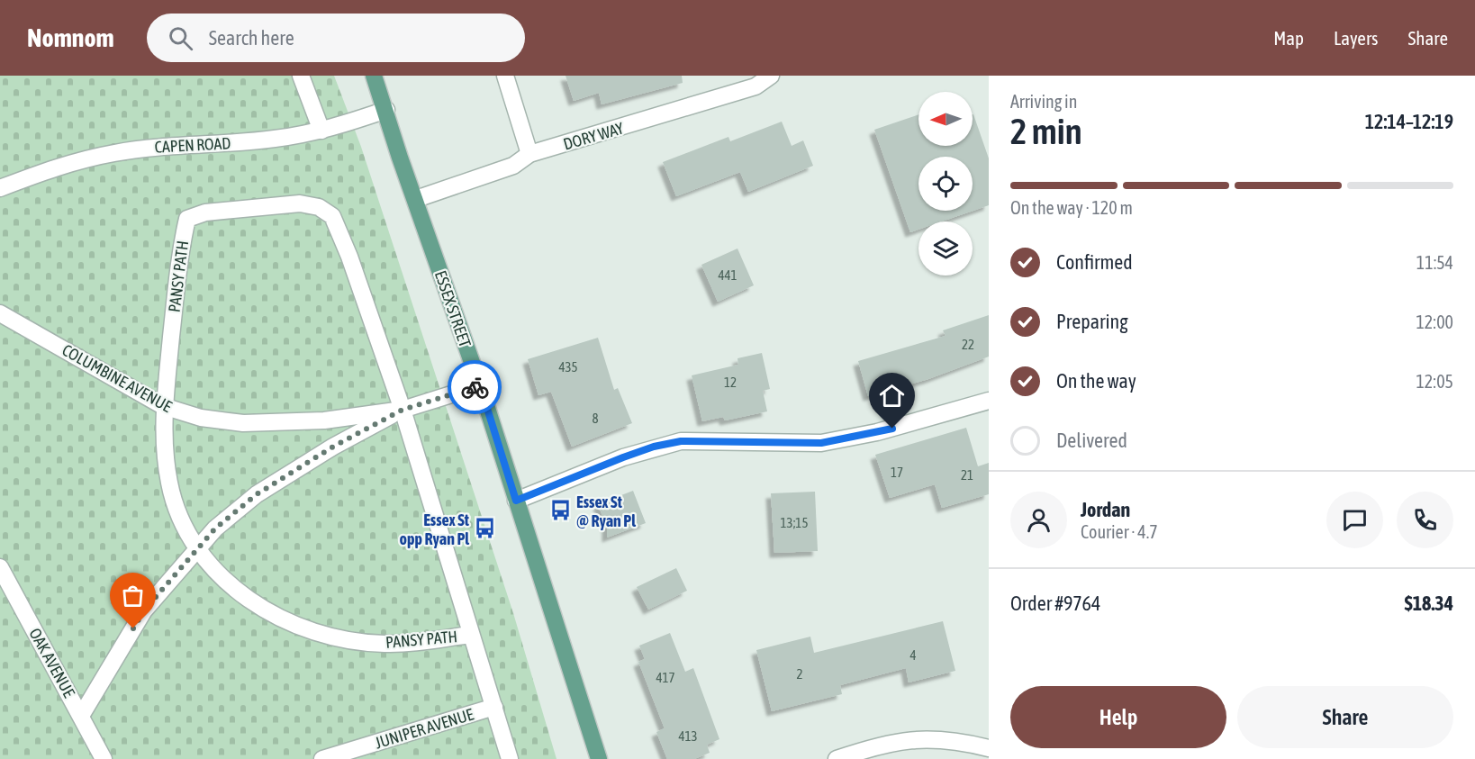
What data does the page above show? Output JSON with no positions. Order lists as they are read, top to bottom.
{
  "streets": {
    "main road": ["ESSEX STREET"],
    "street": [
      "DORY WAY",
      "CAPEN ROAD",
      "PANSY PATH",
      "COLUMBINE AVENUE",
      "OAK AVENUE",
      "JUNIPER AVENUE"
    ]
  },
  "crossings": [
    ["DORY WAY", "ESSEX STREET"],
    ["CAPEN ROAD", "ESSEX STREET"],
    ["PANSY PATH", "COLUMBINE AVENUE"],
    ["PANSY PATH", "JUNIPER AVENUE"],
    ["ESSEX STREET", "COLUMBINE AVENUE"],
    ["COLUMBINE AVENUE", "OAK AVENUE"]
  ],
  "places": {
    "bus stop": ["Essex St @ Ryan Pl", "Essex St opp Ryan Pl"]
  },
  "house_numbers": [
    "441",
    "22",
    "435",
    "12",
    "8",
    "17",
    "21",
    "13;15",
    "4",
    "2",
    "417",
    "413"
  ],
  "north": "left",
  "page": {
    "header": "Nomnom",
    "search": "Search here",
    "nav": ["Map", "Layers", "Share"],
    "heading": ["2 min", "Arriving in", "12:14–12:19"],
    "panel": [
      "Jordan",
      "Courier · 4.7",
      "Order #9764",
      "$18.34"
    ],
    "bar": "On the way · 120 m",
    "list": [
      ["Confirmed", "11:54"],
      ["Preparing", "12:00"],
      ["On the way", "12:05"],
      "Delivered"
    ],
    "buttons": ["Help", "Share"]
  }
}
